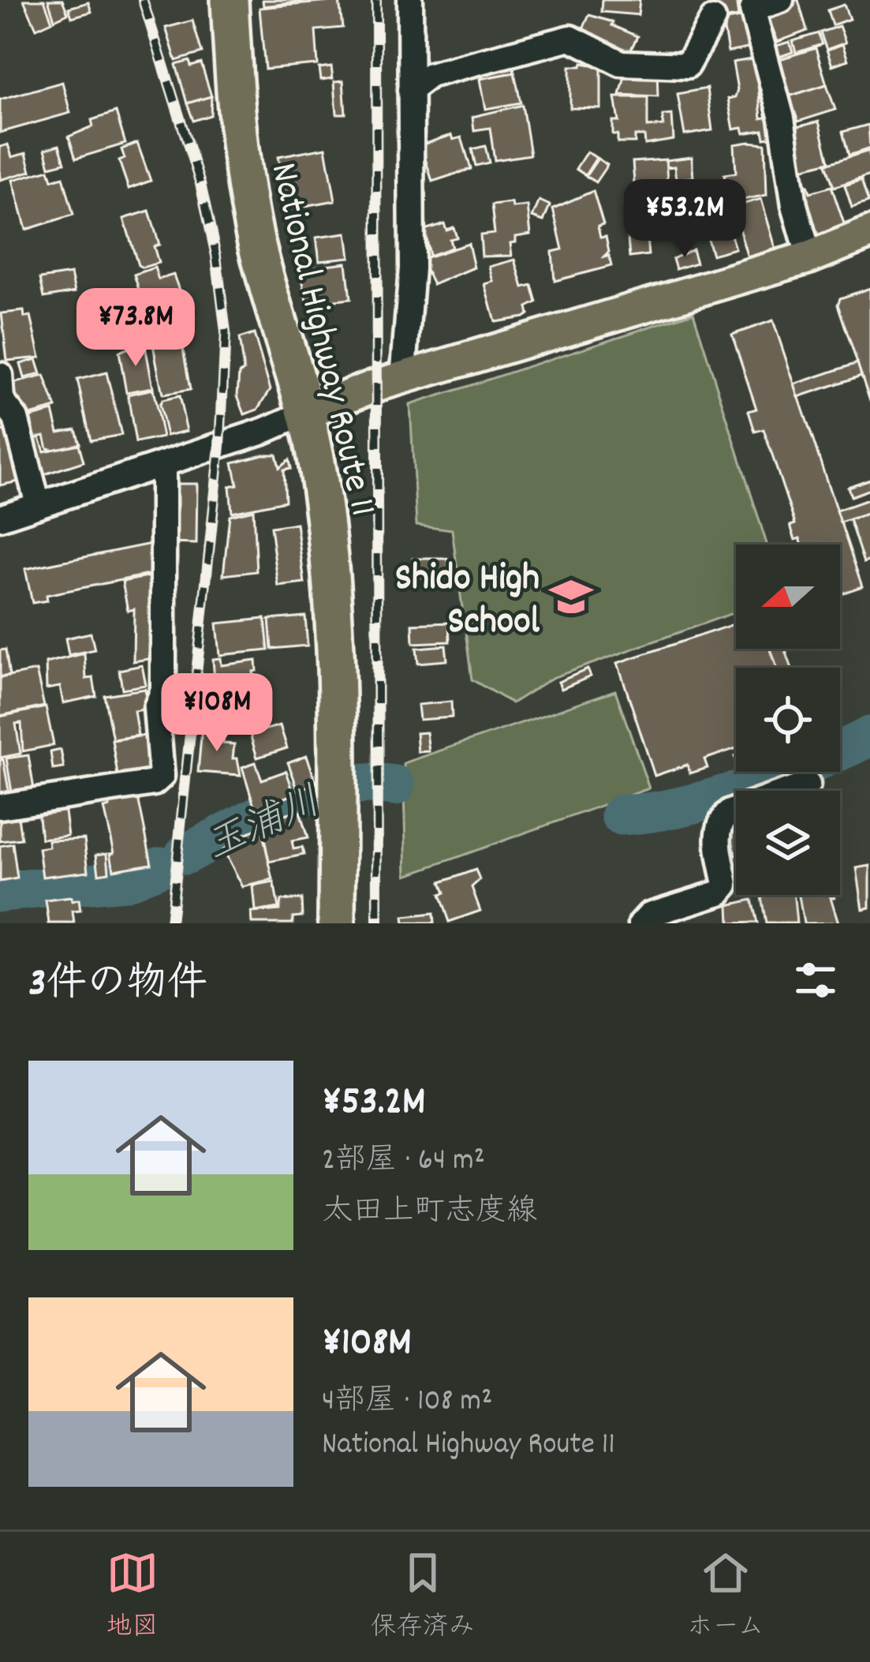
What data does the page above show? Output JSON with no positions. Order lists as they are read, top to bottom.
{
  "streets": {
    "highway": ["National Highway Route 11"]
  },
  "water": ["玉浦川"],
  "places": {
    "school or university": ["Shido High School"]
  },
  "north": "left",
  "page": {
    "price": ["¥53.2M", "¥73.8M", "¥108M"],
    "heading": "3件の物件",
    "list": [
      {
        "name": "¥53.2M",
        "note": "2部屋 · 64 m² · 太田上町志度線"
      },
      {
        "name": "¥108M",
        "note": "4部屋 · 108 m² · National Highway Route 11"
      }
    ],
    "tabs": ["地図", "保存済み", "ホーム"]
  }
}
